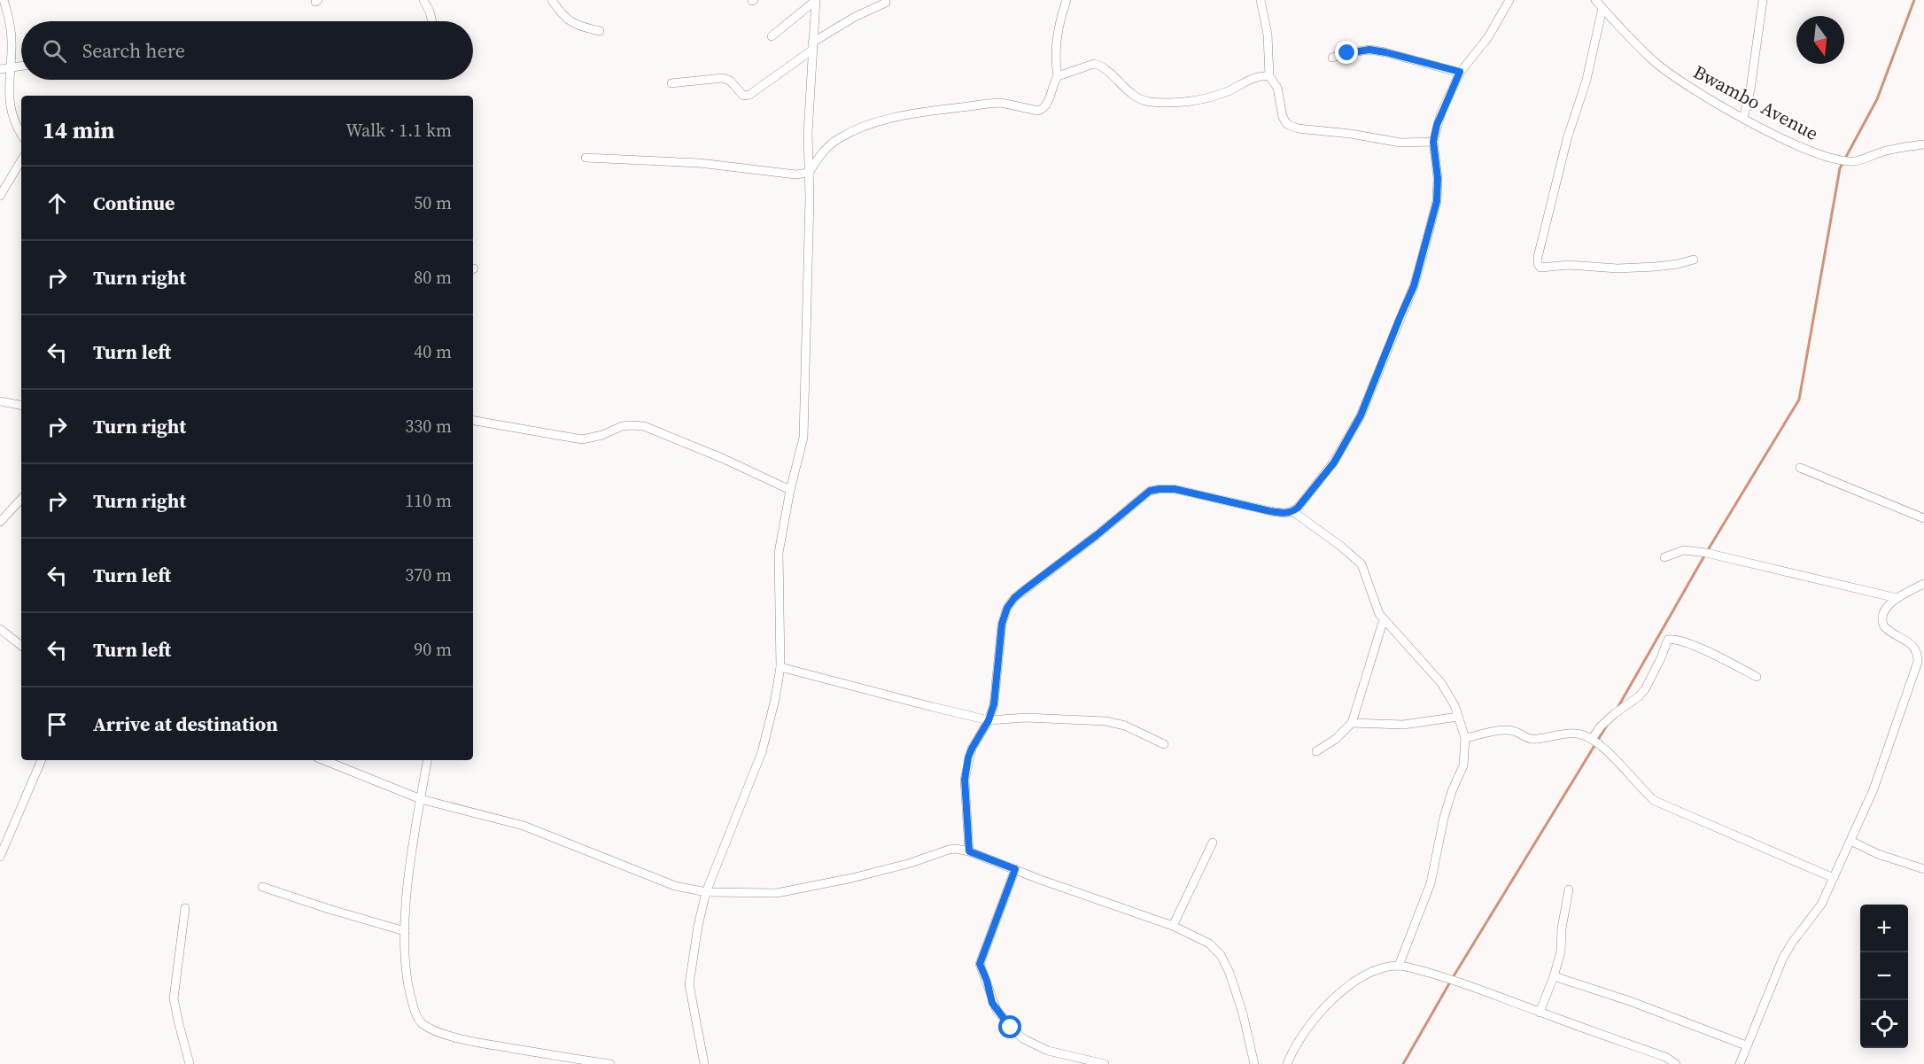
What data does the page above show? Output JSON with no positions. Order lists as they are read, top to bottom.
{
  "streets": {
    "street": ["Bwambo Avenue"]
  },
  "north": "bottom",
  "page": {
    "search": "Search here",
    "heading": ["14 min", "Walk · 1.1 km"],
    "list": [
      ["Continue", "50 m"],
      ["Turn right", "80 m"],
      ["Turn left", "40 m"],
      ["Turn right", "330 m"],
      ["Turn right", "110 m"],
      ["Turn left", "370 m"],
      ["Turn left", "90 m"],
      "Arrive at destination"
    ],
    "map_buttons": ["+", "−"]
  }
}
